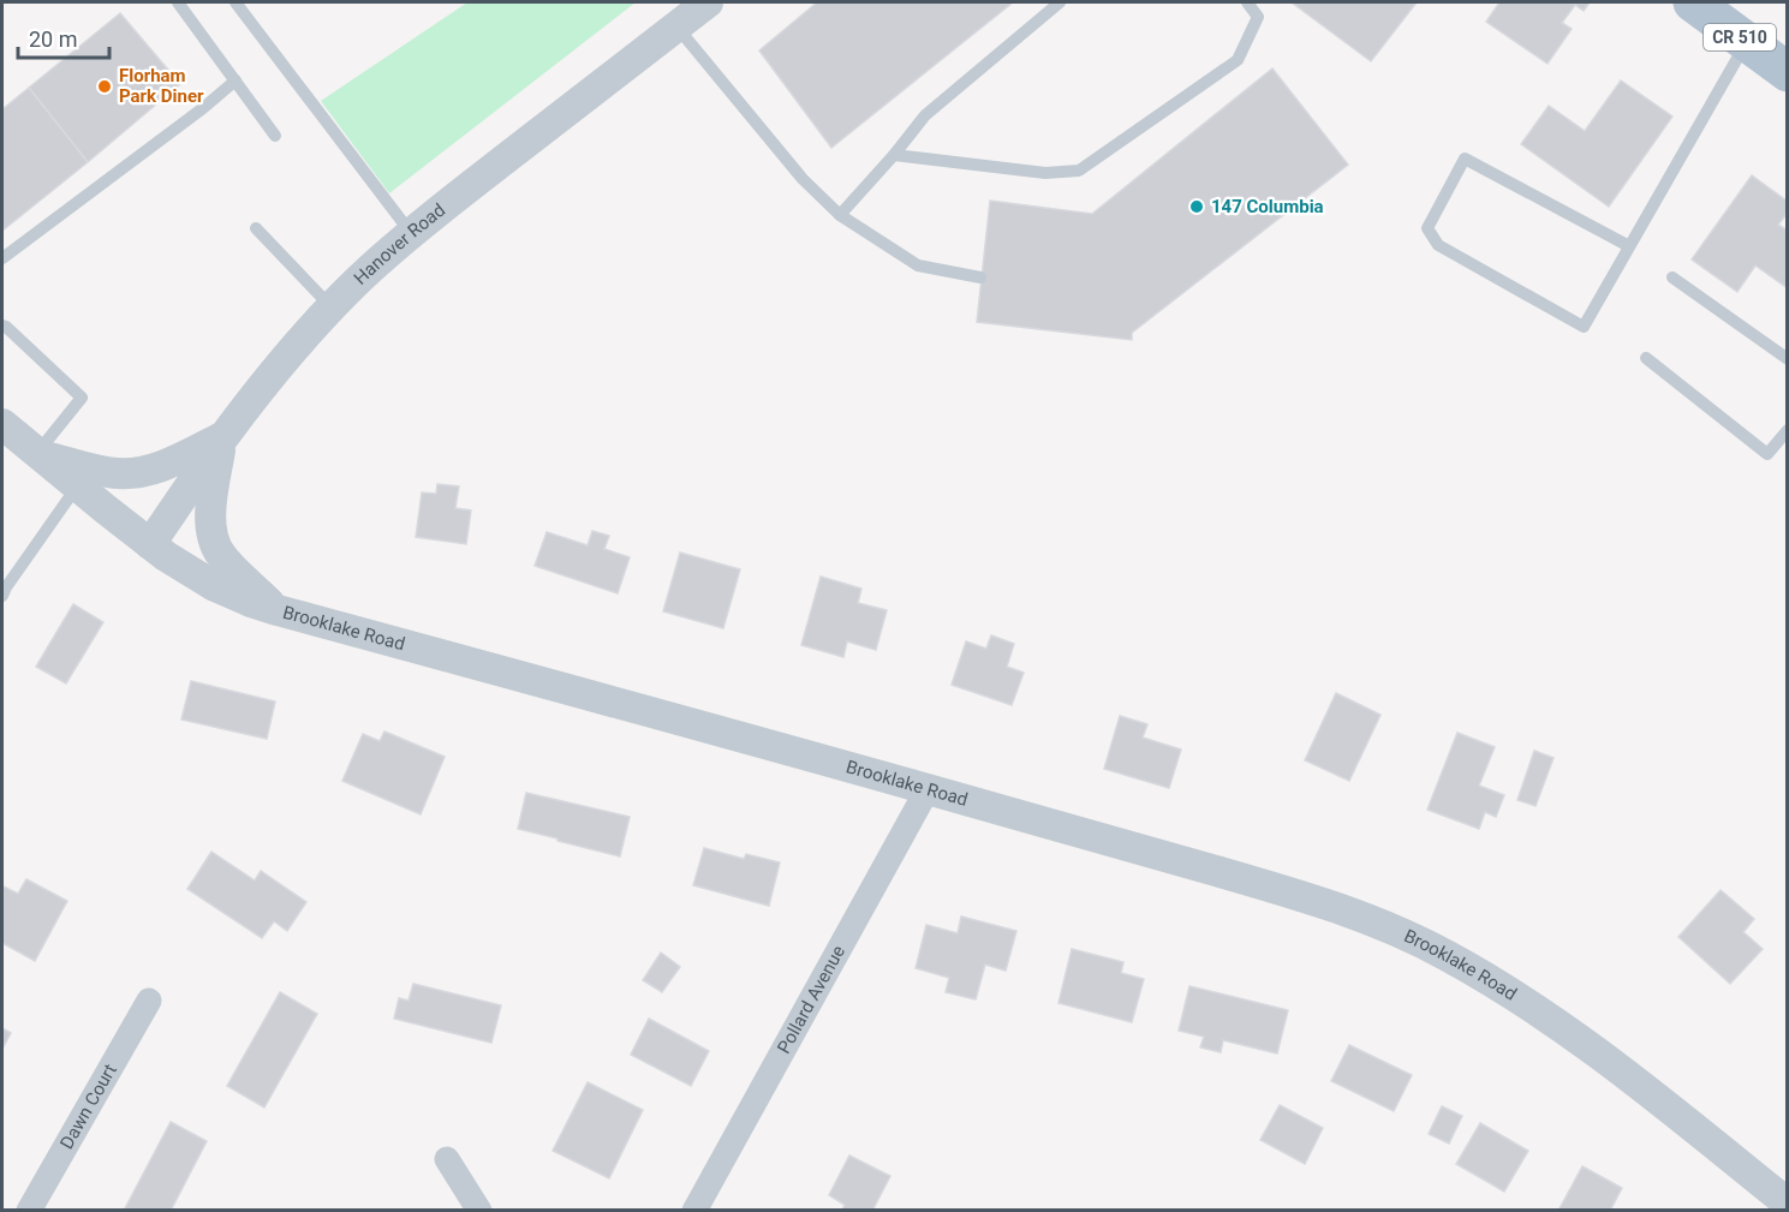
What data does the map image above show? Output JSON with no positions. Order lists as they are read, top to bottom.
{
  "streets": {
    "main road": ["CR 510"],
    "street": [
      "Hanover Road",
      "Brooklake Road",
      "Pollard Avenue",
      "Dawn Court"
    ]
  },
  "crossings": [
    ["Hanover Road", "Brooklake Road"],
    ["Brooklake Road", "Pollard Avenue"]
  ],
  "places": ["Florham Park Diner", "147 Columbia"],
  "scale_bar": "20 m"
}
